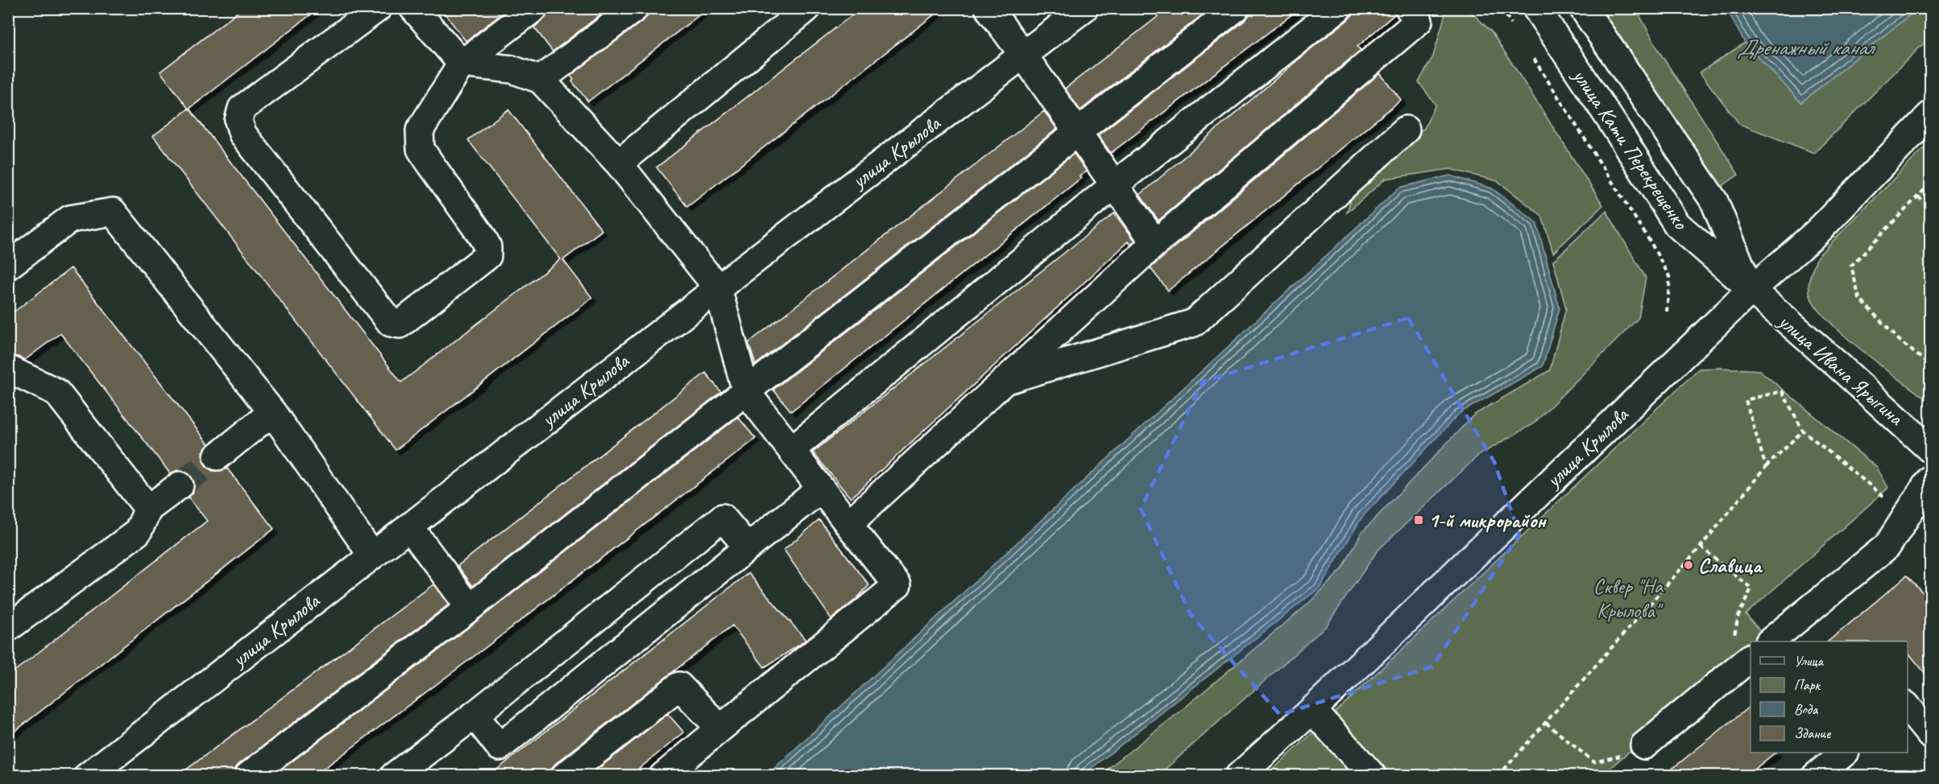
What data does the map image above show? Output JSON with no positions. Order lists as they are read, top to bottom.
{
  "streets": {
    "street": ["улица Кати Перекрещенко", "улица Крылова", "улица Ивана Ярыгина"]
  },
  "crossings": [
    ["улица Кати Перекрещенко", "улица Крылова"],
    ["улица Кати Перекрещенко", "улица Ивана Ярыгина"],
    ["улица Крылова", "улица Ивана Ярыгина"]
  ],
  "water": ["Дренажный канал"],
  "parks": ["Сквер \"На Крылова\""],
  "places": {
    "transit": ["1-й микрорайон"],
    "other": ["Славица"]
  },
  "legend": [
    "Улица",
    "Парк",
    "Вода",
    "Здание"
  ]
}
